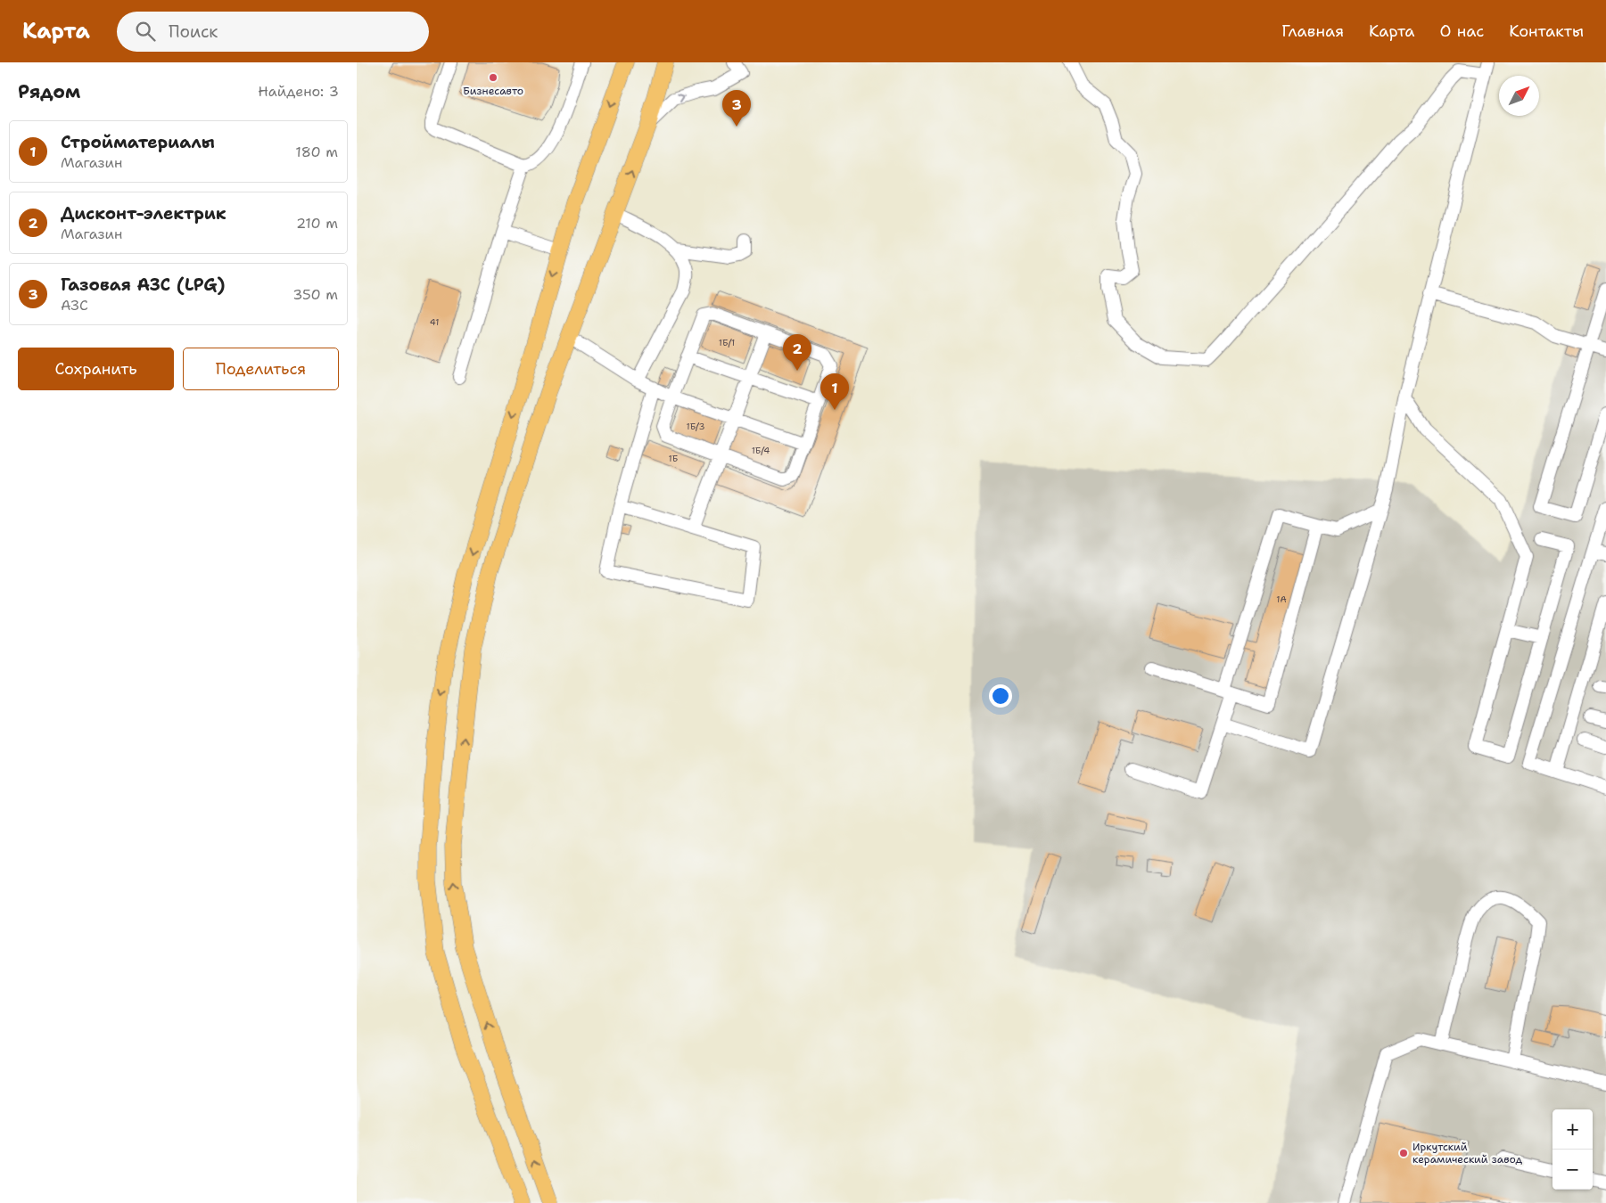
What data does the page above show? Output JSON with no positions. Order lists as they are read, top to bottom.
{
  "places": ["Бизнесавто", "Иркутский керамический завод"],
  "house_numbers": [
    "41",
    "1Б/1",
    "1Б/3",
    "1Б/4",
    "1Б",
    "1А"
  ],
  "north": "top right",
  "page": {
    "header": "Карта",
    "search": "Поиск",
    "nav": [
      "Главная",
      "Карта",
      "О нас",
      "Контакты"
    ],
    "heading": ["Рядом", "Найдено: 3"],
    "pins": ["3", "2", "1"],
    "list": [
      {
        "mark": "1",
        "name": "Стройматериалы",
        "note": "Магазин",
        "value": "180 m"
      },
      {
        "mark": "2",
        "name": "Дисконт-электрик",
        "note": "Магазин",
        "value": "210 m"
      },
      {
        "mark": "3",
        "name": "Газовая АЗС (LPG)",
        "note": "АЗС",
        "value": "350 m"
      }
    ],
    "buttons": ["Сохранить", "Поделиться"],
    "map_buttons": ["+", "−"]
  }
}
